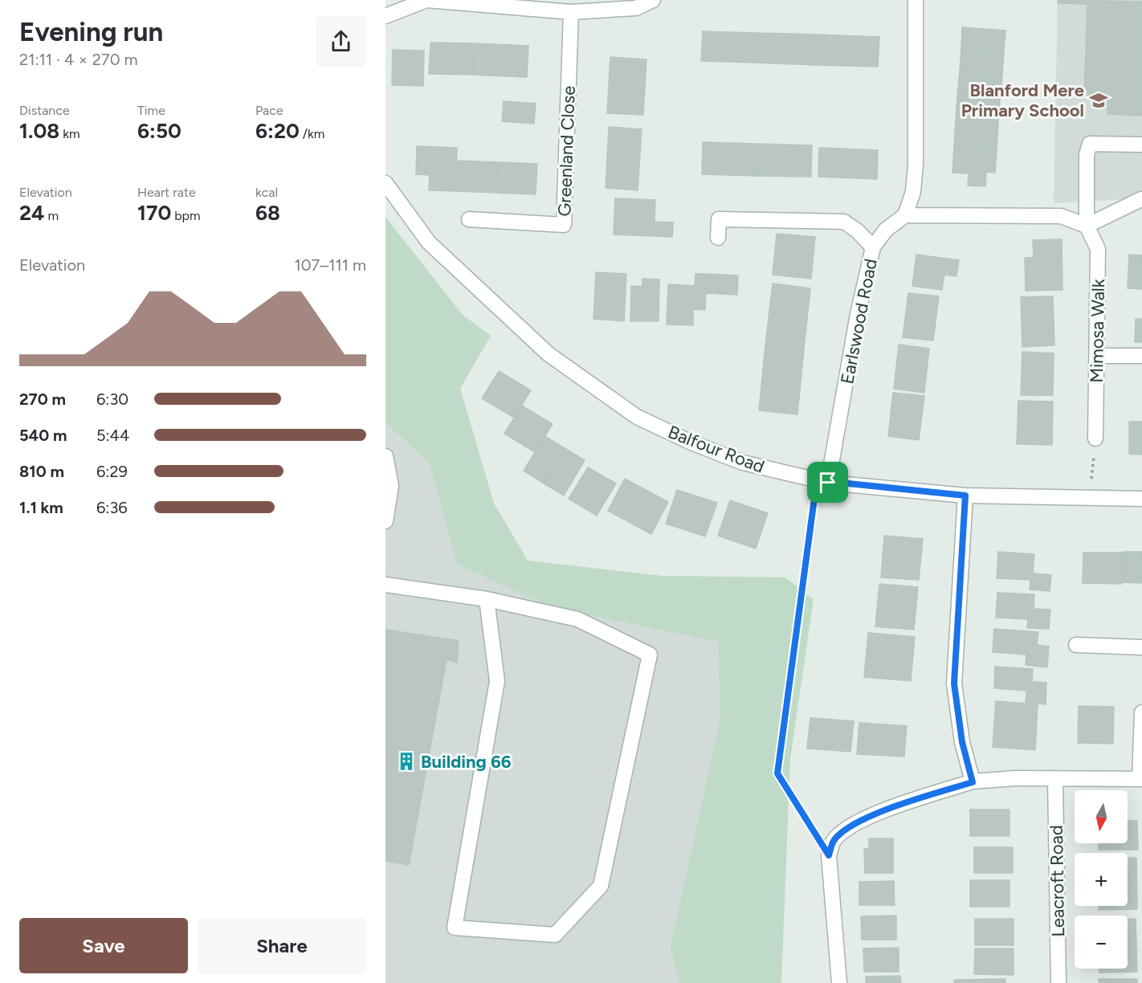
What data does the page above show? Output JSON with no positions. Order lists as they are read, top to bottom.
{
  "streets": {
    "street": [
      "Greenland Close",
      "Earlswood Road",
      "Mimosa Walk",
      "Balfour Road",
      "Leacroft Road"
    ]
  },
  "crossings": [
    ["Earlswood Road", "Balfour Road"]
  ],
  "places": {
    "school or university": ["Blanford Mere Primary School"],
    "building": ["Building 66"]
  },
  "north": "bottom",
  "page": {
    "heading": ["Evening run", "21:11 · 4 × 270 m"],
    "stats": [
      ["Distance", "1.08 km"],
      ["Time", "6:50"],
      ["Pace", "6:20 /km"],
      ["Elevation", "24 m"],
      ["Heart rate", "170 bpm"],
      ["kcal", "68"]
    ],
    "chart": ["Elevation", "107–111 m"],
    "list": [
      {
        "name": "270 m",
        "note": "6:30"
      },
      {
        "name": "540 m",
        "note": "5:44"
      },
      {
        "name": "810 m",
        "note": "6:29"
      },
      {
        "name": "1.1 km",
        "note": "6:36"
      }
    ],
    "map_buttons": ["+", "−"],
    "buttons": ["Save", "Share"]
  }
}
